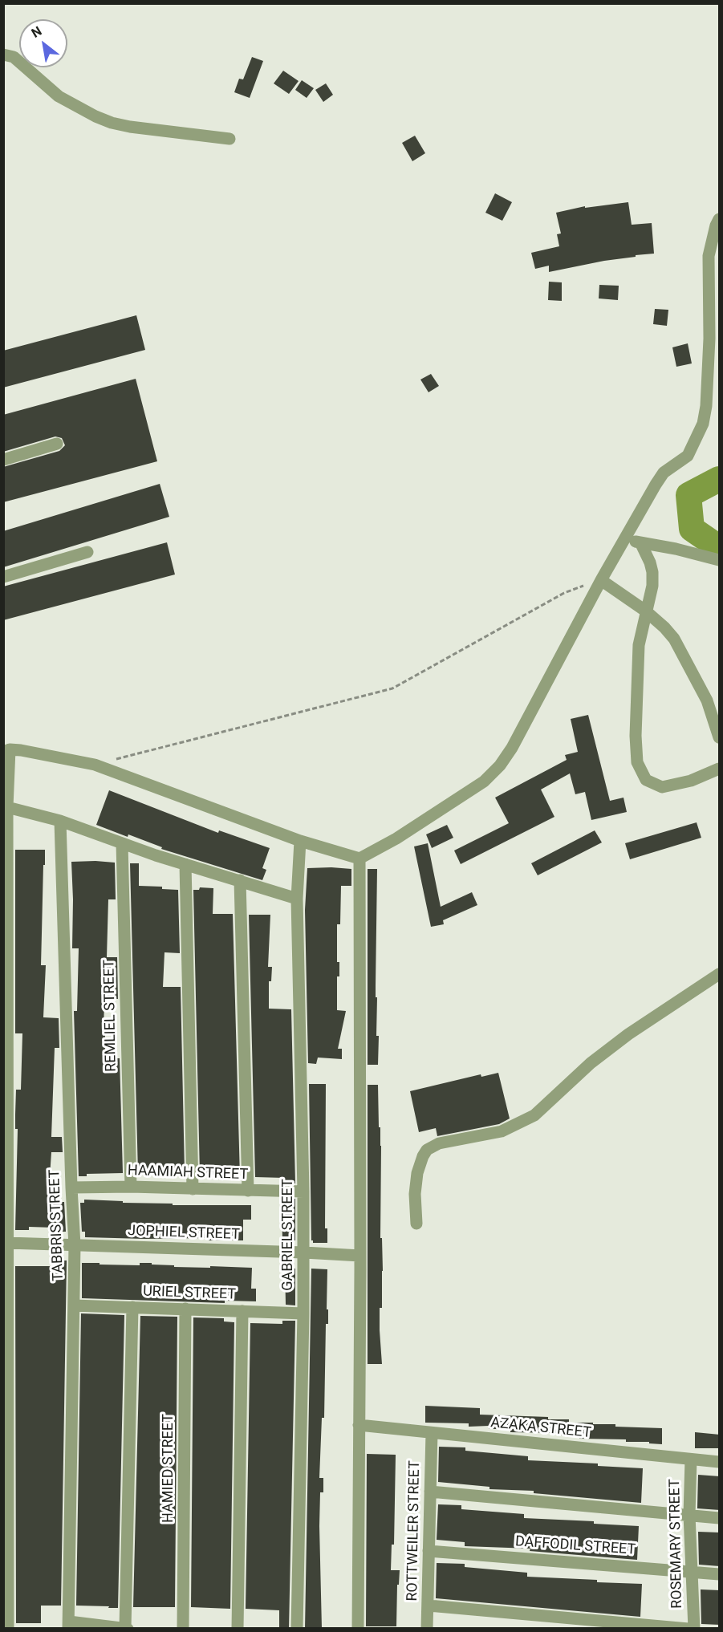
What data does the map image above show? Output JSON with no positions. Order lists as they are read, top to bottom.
{
  "streets": {
    "street": [
      "REMLIEL STREET",
      "HAAMIAH STREET",
      "TABBRIS STREET",
      "JOPHIEL STREET",
      "GABRIEL STREET",
      "URIEL STREET",
      "AZAKA STREET",
      "HAMIED STREET",
      "ROTTWEILER STREET",
      "ROSEMARY STREET",
      "DAFFODIL STREET"
    ]
  },
  "crossings": [
    ["REMLIEL STREET", "HAAMIAH STREET"],
    ["HAAMIAH STREET", "TABBRIS STREET"],
    ["HAAMIAH STREET", "GABRIEL STREET"],
    ["TABBRIS STREET", "JOPHIEL STREET"],
    ["TABBRIS STREET", "URIEL STREET"],
    ["JOPHIEL STREET", "GABRIEL STREET"],
    ["GABRIEL STREET", "URIEL STREET"],
    ["URIEL STREET", "HAMIED STREET"],
    ["AZAKA STREET", "ROTTWEILER STREET"],
    ["AZAKA STREET", "ROSEMARY STREET"],
    ["ROTTWEILER STREET", "DAFFODIL STREET"],
    ["ROSEMARY STREET", "DAFFODIL STREET"]
  ],
  "north": "top left"
}
